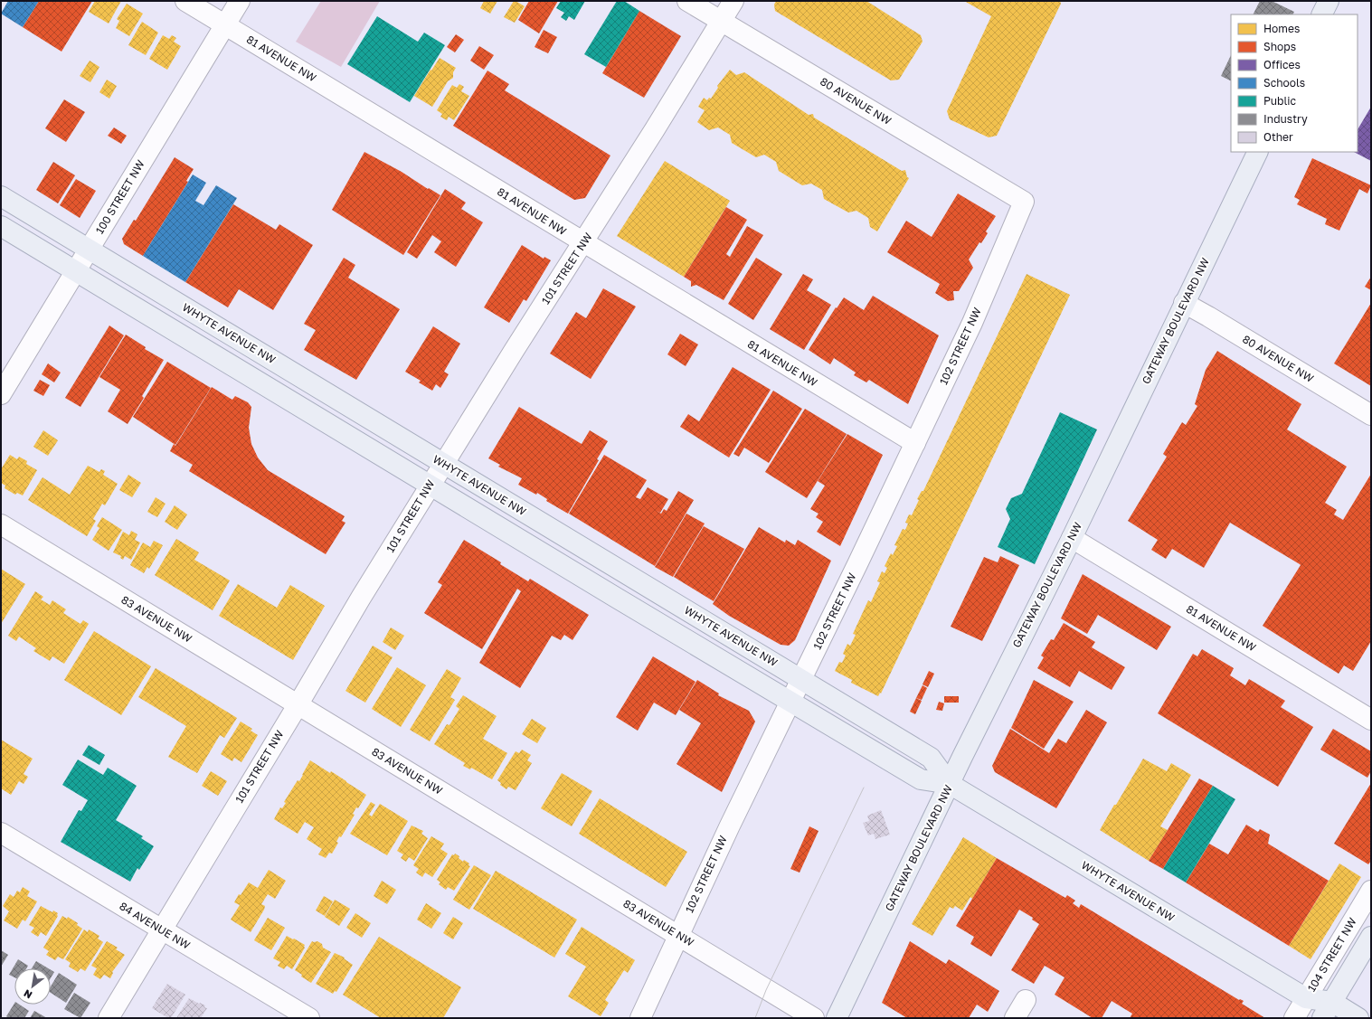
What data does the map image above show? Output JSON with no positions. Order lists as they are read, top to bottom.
{
  "streets": {
    "main road": ["GATEWAY BOULEVARD NW", "WHYTE AVENUE NW"],
    "street": [
      "81 AVENUE NW",
      "80 AVENUE NW",
      "100 STREET NW",
      "101 STREET NW",
      "102 STREET NW",
      "83 AVENUE NW",
      "84 AVENUE NW",
      "104 STREET NW"
    ]
  },
  "crossings": [
    ["81 AVENUE NW", "100 STREET NW"],
    ["81 AVENUE NW", "101 STREET NW"],
    ["81 AVENUE NW", "GATEWAY BOULEVARD NW"],
    ["81 AVENUE NW", "102 STREET NW"],
    ["80 AVENUE NW", "101 STREET NW"],
    ["80 AVENUE NW", "GATEWAY BOULEVARD NW"],
    ["80 AVENUE NW", "102 STREET NW"],
    ["100 STREET NW", "WHYTE AVENUE NW"],
    ["101 STREET NW", "WHYTE AVENUE NW"],
    ["101 STREET NW", "83 AVENUE NW"],
    ["101 STREET NW", "84 AVENUE NW"],
    ["GATEWAY BOULEVARD NW", "WHYTE AVENUE NW"],
    ["WHYTE AVENUE NW", "102 STREET NW"],
    ["WHYTE AVENUE NW", "104 STREET NW"],
    ["102 STREET NW", "83 AVENUE NW"]
  ],
  "legend": [
    "Homes",
    "Shops",
    "Offices",
    "Schools",
    "Public",
    "Industry",
    "Other"
  ],
  "north": "bottom left"
}
